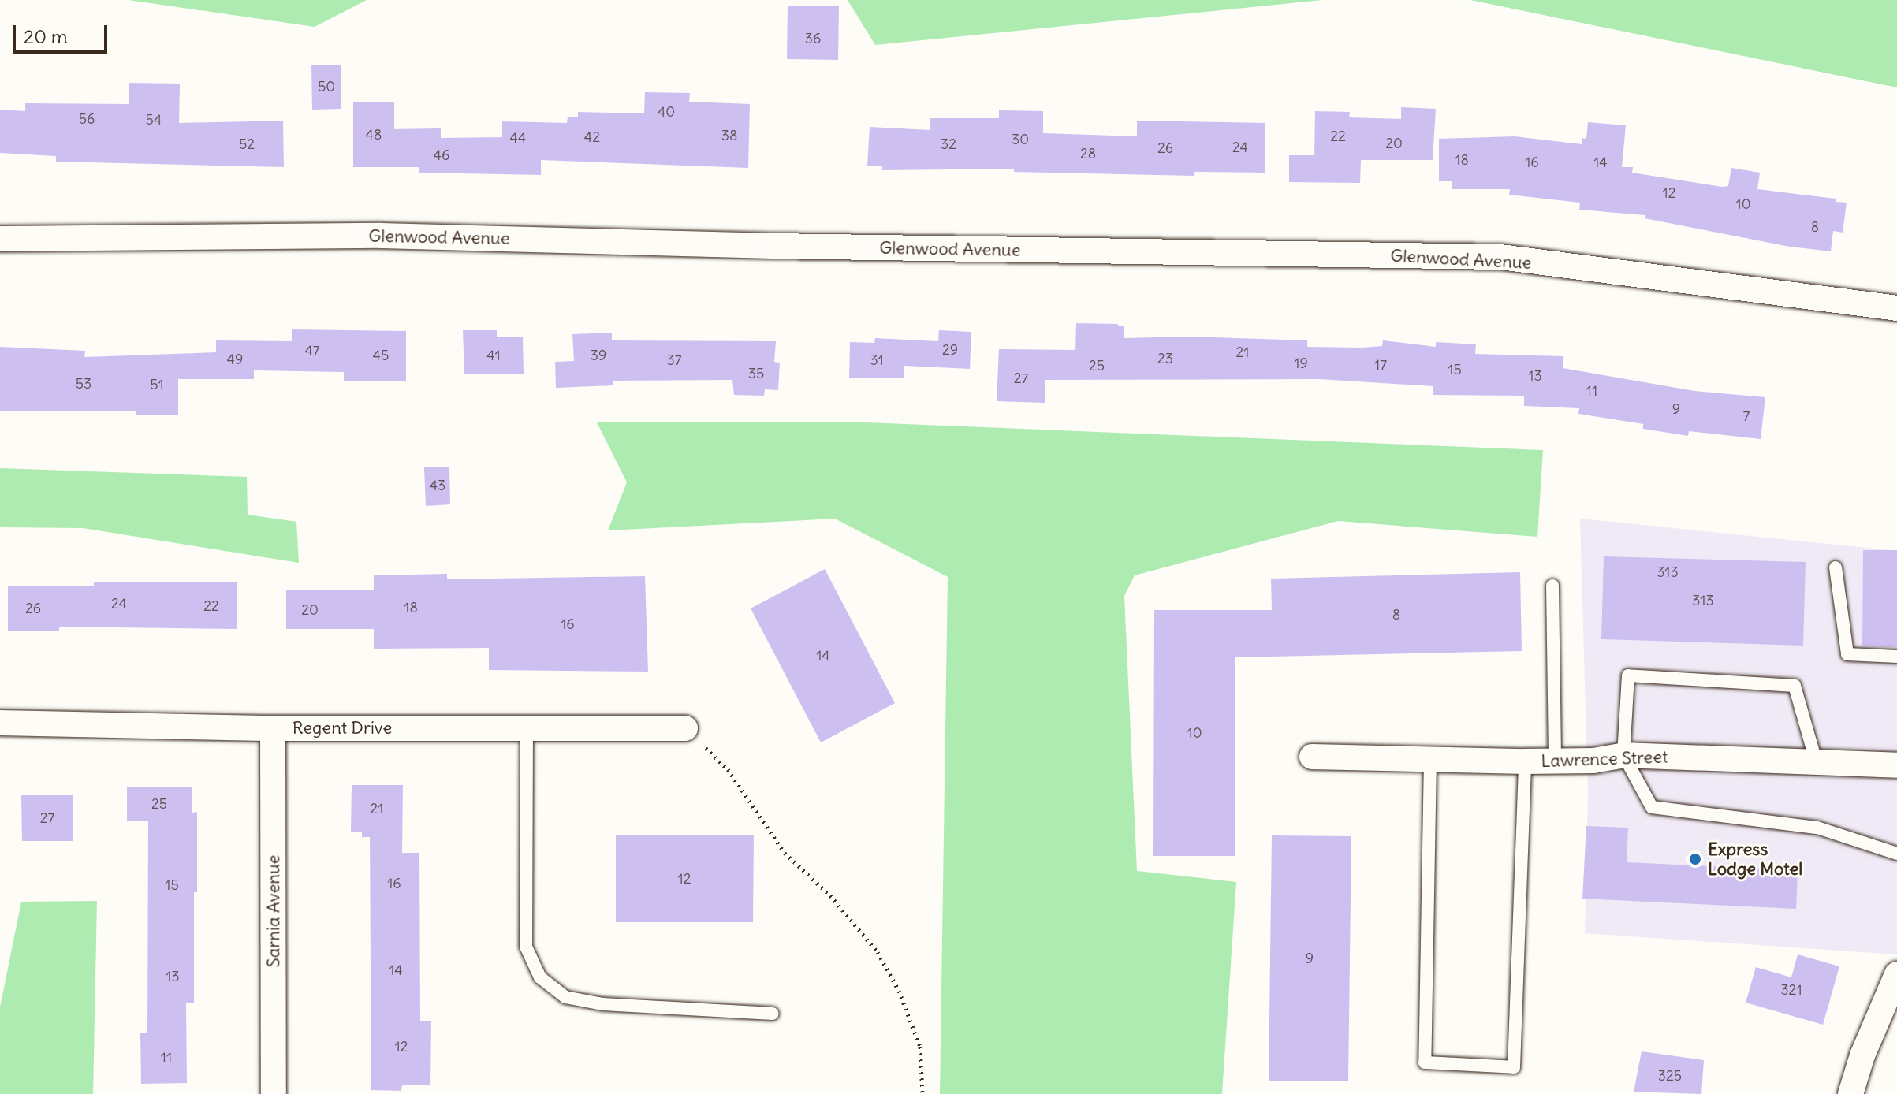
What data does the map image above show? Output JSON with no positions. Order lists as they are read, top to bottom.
{
  "streets": {
    "street": [
      "Glenwood Avenue",
      "Regent Drive",
      "Lawrence Street",
      "Sarnia Avenue"
    ]
  },
  "crossings": [
    ["Regent Drive", "Sarnia Avenue"]
  ],
  "places": ["Express Lodge Motel"],
  "house_numbers": [
    "36",
    "50",
    "40",
    "56",
    "54",
    "48",
    "38",
    "22",
    "42",
    "44",
    "30",
    "20",
    "52",
    "32",
    "24",
    "26",
    "28",
    "46",
    "18",
    "16",
    "14",
    "12",
    "10",
    "8",
    "29",
    "47",
    "21",
    "45",
    "41",
    "39",
    "23",
    "49",
    "37",
    "31",
    "19",
    "17",
    "25",
    "15",
    "35",
    "13",
    "27",
    "53",
    "51",
    "11",
    "9",
    "7",
    "43",
    "313",
    "313",
    "24",
    "22",
    "18",
    "26",
    "20",
    "8",
    "16",
    "14",
    "10",
    "25",
    "21",
    "27",
    "12",
    "16",
    "15",
    "9",
    "14",
    "13",
    "321",
    "12",
    "11",
    "325"
  ],
  "scale_bar": "20 m"
}
